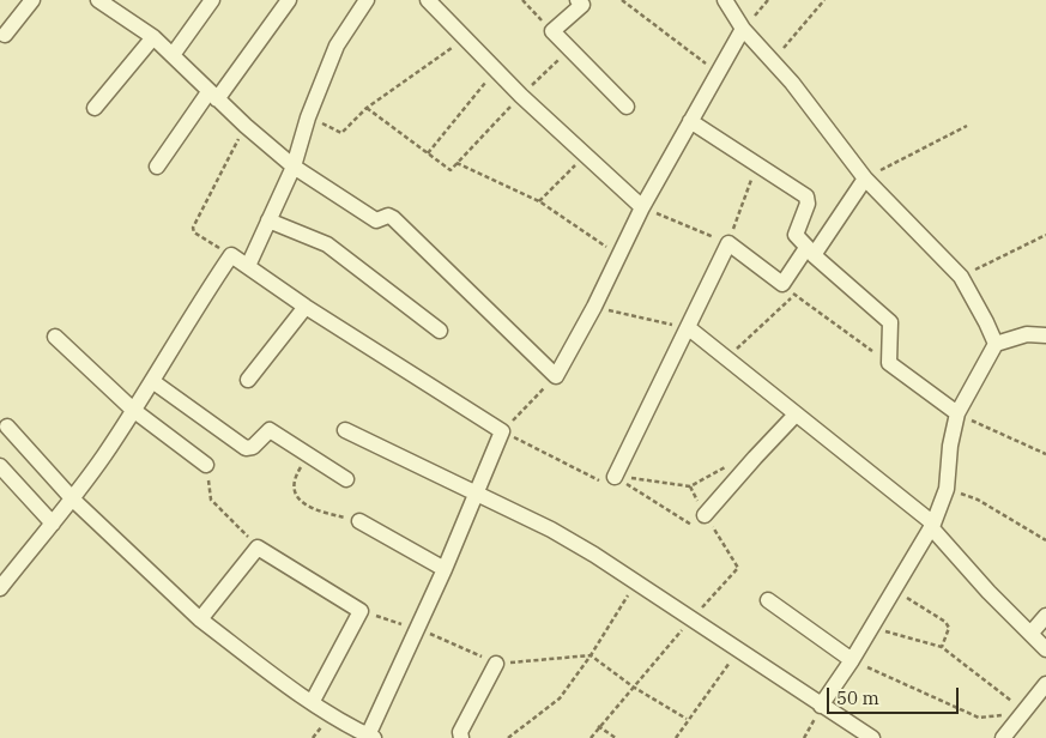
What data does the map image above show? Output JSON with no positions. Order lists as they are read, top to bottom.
{
  "scale_bar": "50 m"
}
